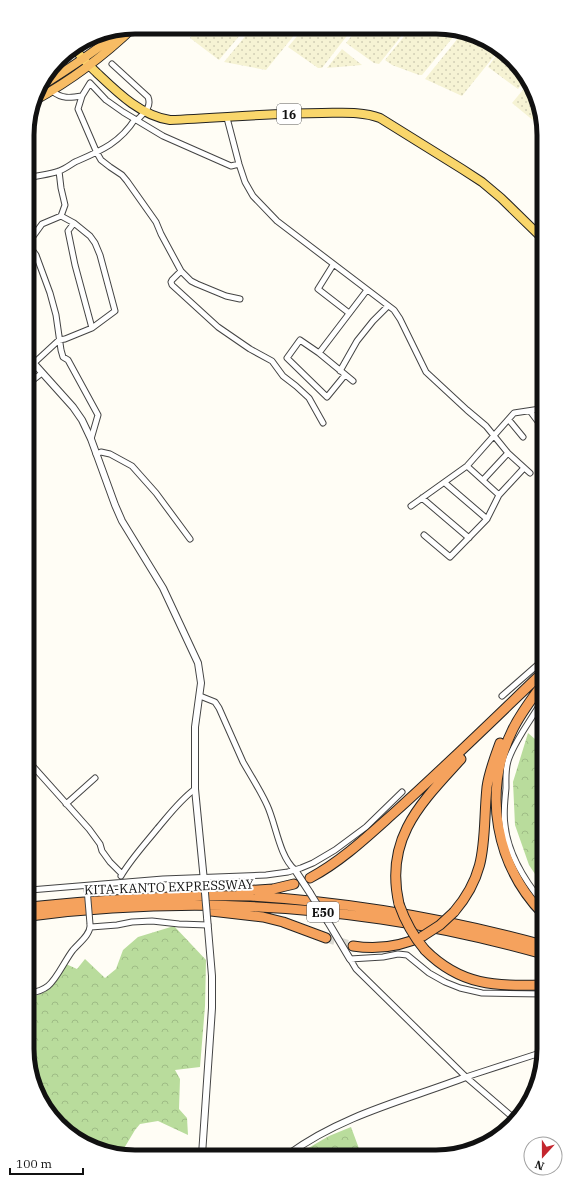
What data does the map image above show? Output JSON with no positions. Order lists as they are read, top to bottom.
{
  "streets": {
    "highway": ["KITA-KANTO EXPRESSWAY", "E50"],
    "main road": ["16"]
  },
  "scale_bar": "100 m",
  "north": "bottom"
}
